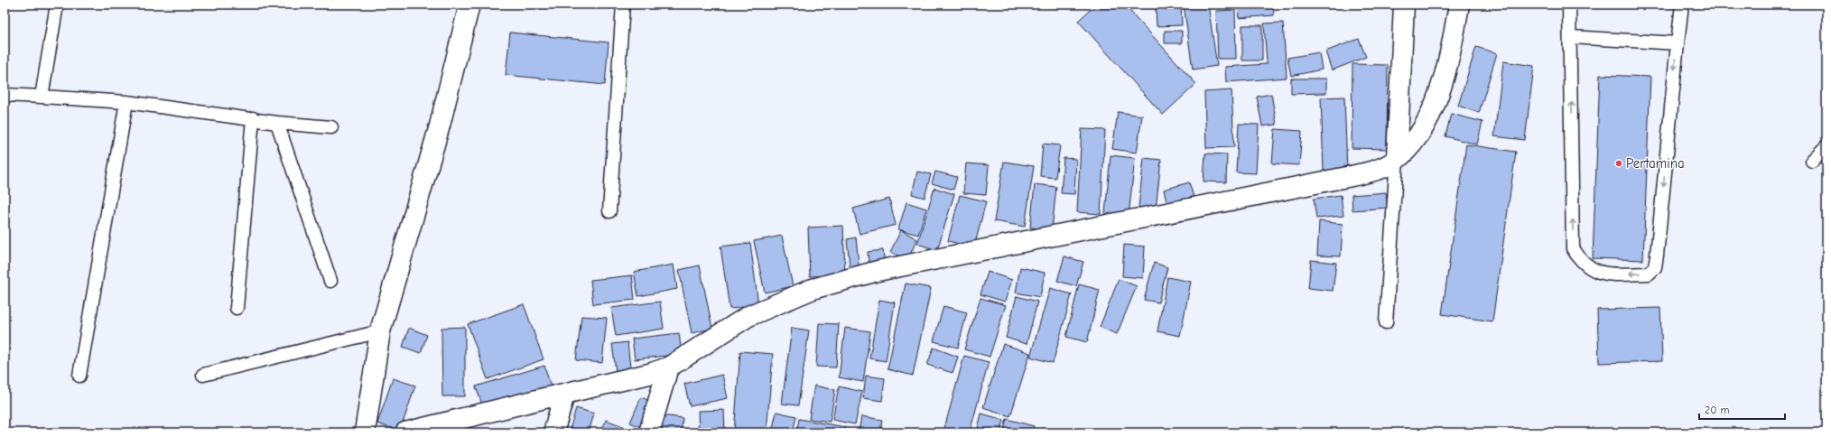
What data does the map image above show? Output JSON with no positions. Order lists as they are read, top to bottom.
{
  "places": ["Pertamina"],
  "scale_bar": "20 m"
}
